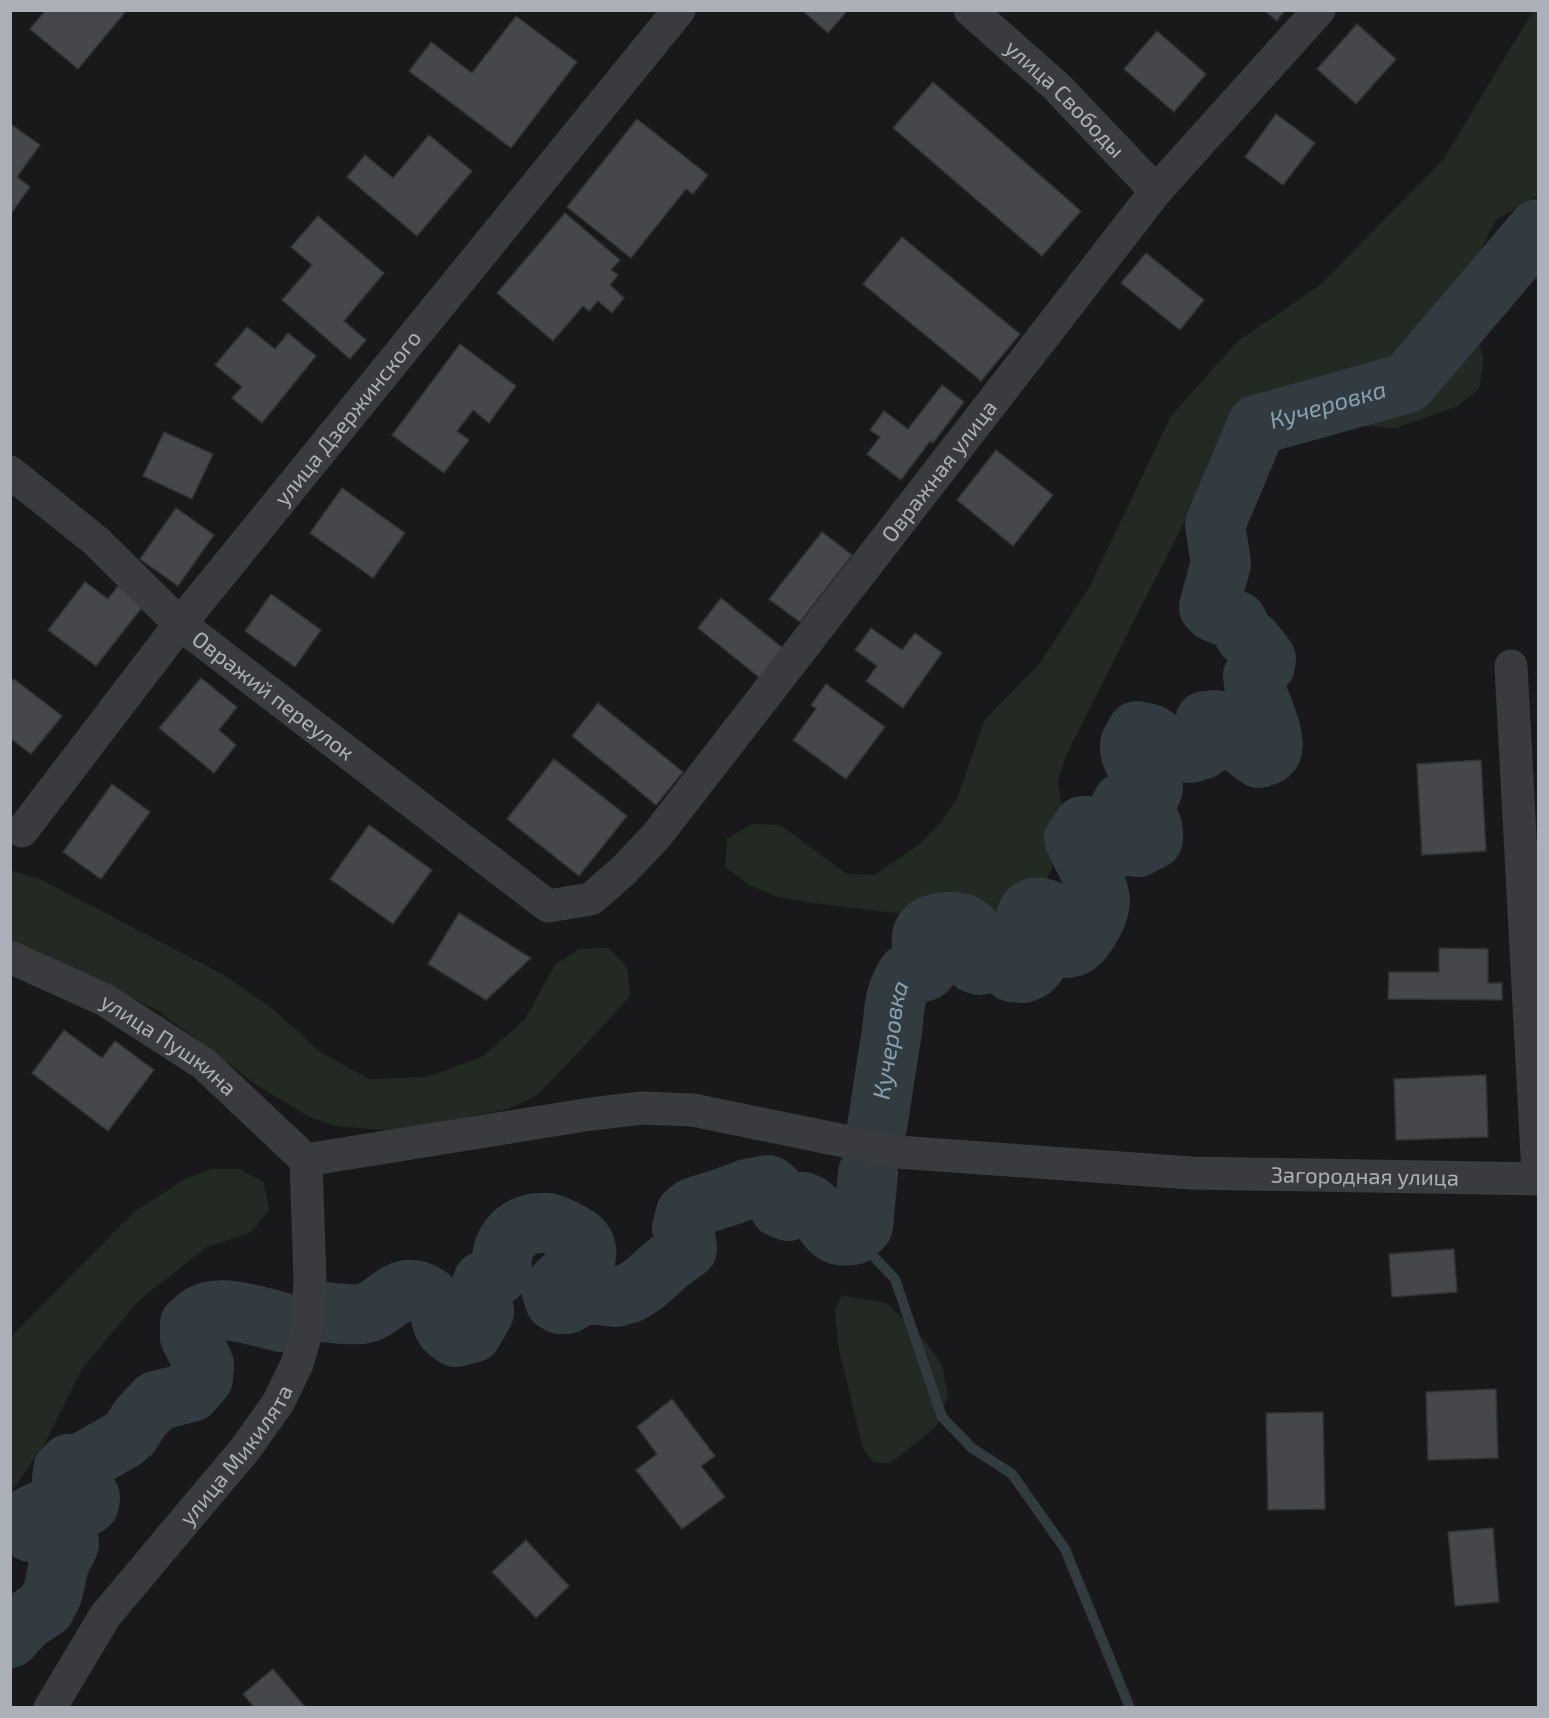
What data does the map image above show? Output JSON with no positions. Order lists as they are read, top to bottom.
{
  "streets": {
    "street": [
      "улица Свободы",
      "улица Дзержинского",
      "Овражная улица",
      "Овражий переулок",
      "улица Пушкина",
      "Загородная улица",
      "улица Микилята"
    ]
  },
  "crossings": [
    ["улица Свободы", "Овражная улица"],
    ["улица Дзержинского", "Овражий переулок"],
    ["Овражная улица", "Овражий переулок"],
    ["улица Пушкина", "Загородная улица"],
    ["улица Пушкина", "улица Микилята"],
    ["Загородная улица", "улица Микилята"]
  ],
  "water": ["Кучеровка"]
}
